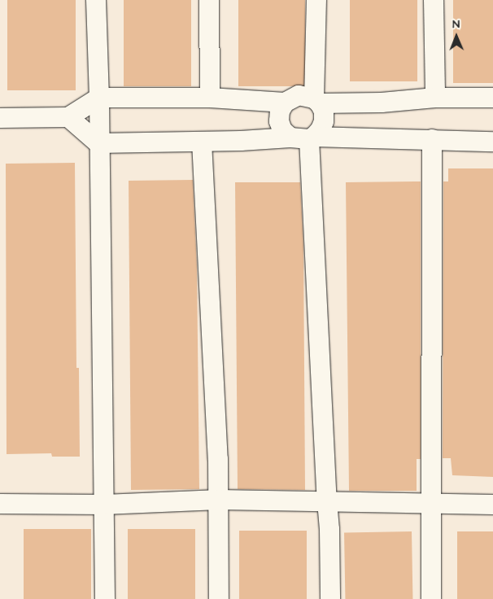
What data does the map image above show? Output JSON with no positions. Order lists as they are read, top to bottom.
{
  "north": "top"
}
